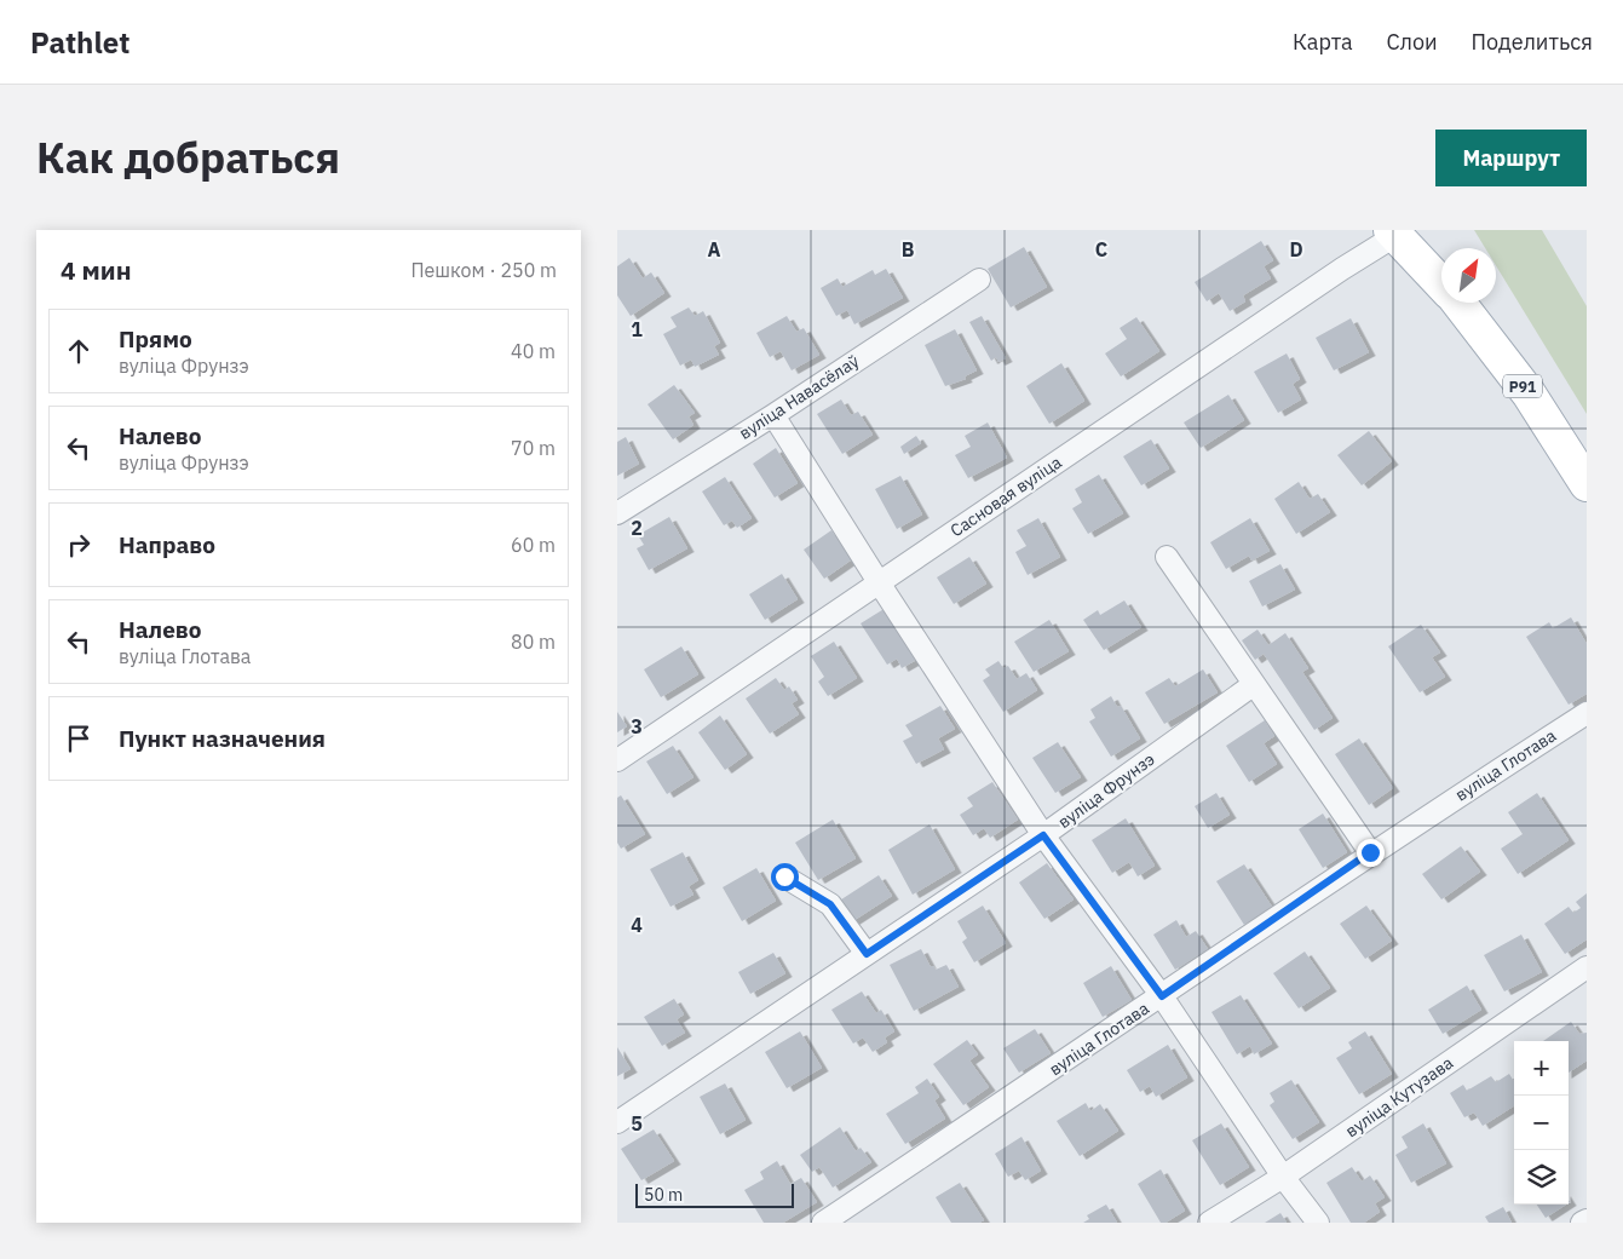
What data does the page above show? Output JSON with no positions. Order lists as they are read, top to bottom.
{
  "streets": {
    "main road": ["Р91"],
    "street": [
      "вуліца Навасёлаў",
      "Сасновая вуліца",
      "вуліца Глотава",
      "вуліца Фрунзэ",
      "вуліца Кутузава"
    ]
  },
  "crossings": [
    ["Р91", "Сасновая вуліца"]
  ],
  "scale_bar": "50 m",
  "north": "top right",
  "page": {
    "header": "Pathlet",
    "nav": ["Карта", "Слои", "Поделиться"],
    "title": "Как добраться",
    "buttons": "Маршрут",
    "heading": ["4 мин", "Пешком · 250 m"],
    "list": [
      ["Прямо", "вуліца Фрунзэ", "40 m"],
      ["Налево", "вуліца Фрунзэ", "70 m"],
      ["Направо", "60 m"],
      ["Налево", "вуліца Глотава", "80 m"],
      "Пункт назначения"
    ],
    "map_buttons": ["+", "−"],
    "scale": "50 m"
  },
  "grid": {
    "columns": [
      "A",
      "B",
      "C",
      "D"
    ],
    "rows": [
      "1",
      "2",
      "3",
      "4",
      "5"
    ]
  }
}
